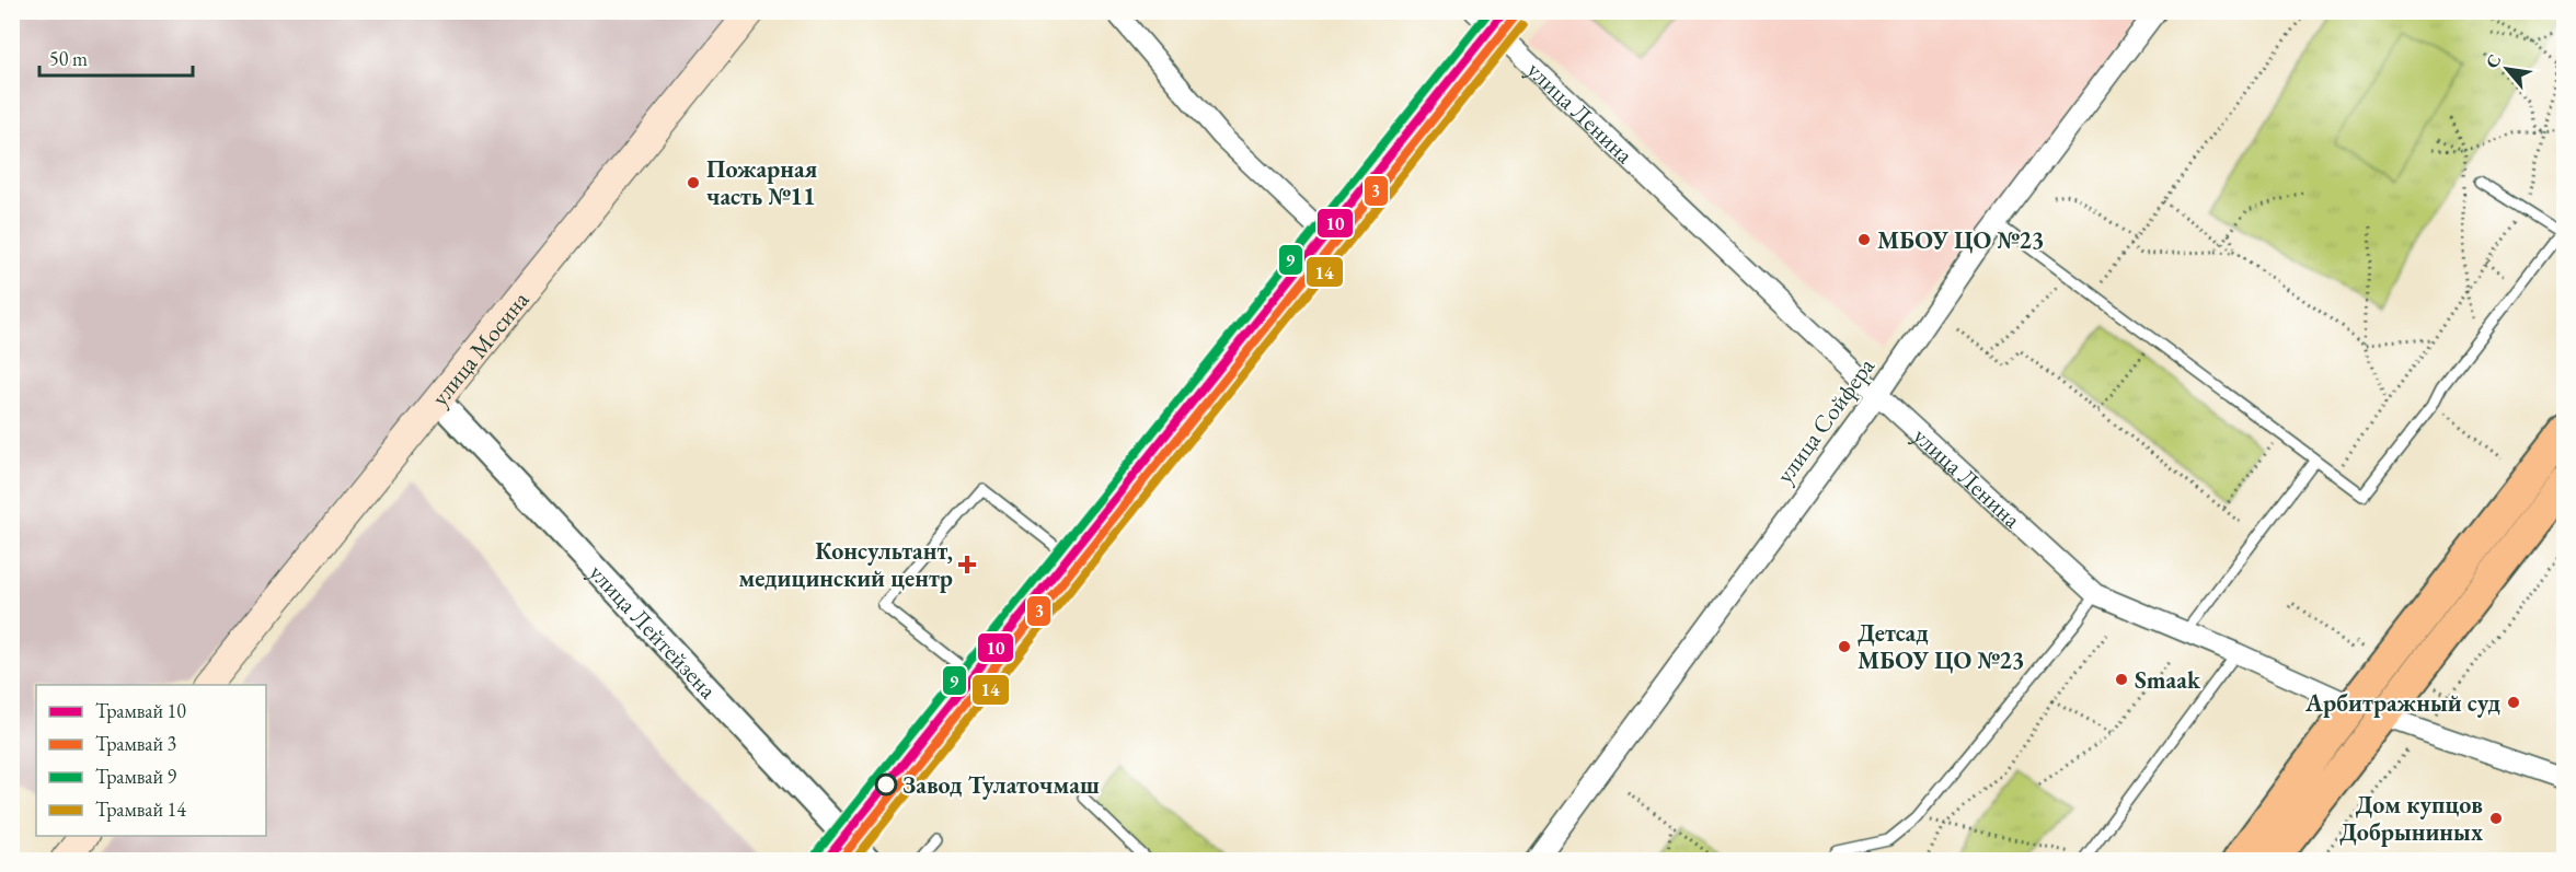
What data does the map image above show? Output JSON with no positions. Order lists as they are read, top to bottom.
{
  "streets": {
    "main road": ["улица Ленина", "улица Мосина"],
    "street": ["улица Сойфера", "улица Лейтейзена"]
  },
  "crossings": [
    ["улица Ленина", "улица Сойфера"],
    ["улица Мосина", "улица Лейтейзена"]
  ],
  "places": {
    "other": [
      "Пожарная часть №11",
      "МБОУ ЦО №23",
      "Детсад МБОУ ЦО №23",
      "Smaak",
      "Арбитражный суд",
      "Завод Тулаточмаш",
      "Дом купцов Добрыниных"
    ],
    "health": ["Консультант, медицинский центр"]
  },
  "lines": [
    "tram line 10",
    "tram line 9",
    "tram line 3",
    "tram line 14"
  ],
  "legend": [
    "Трамвай 10",
    "Трамвай 3",
    "Трамвай 9",
    "Трамвай 14"
  ],
  "scale_bar": "50 m",
  "north": "top left"
}
